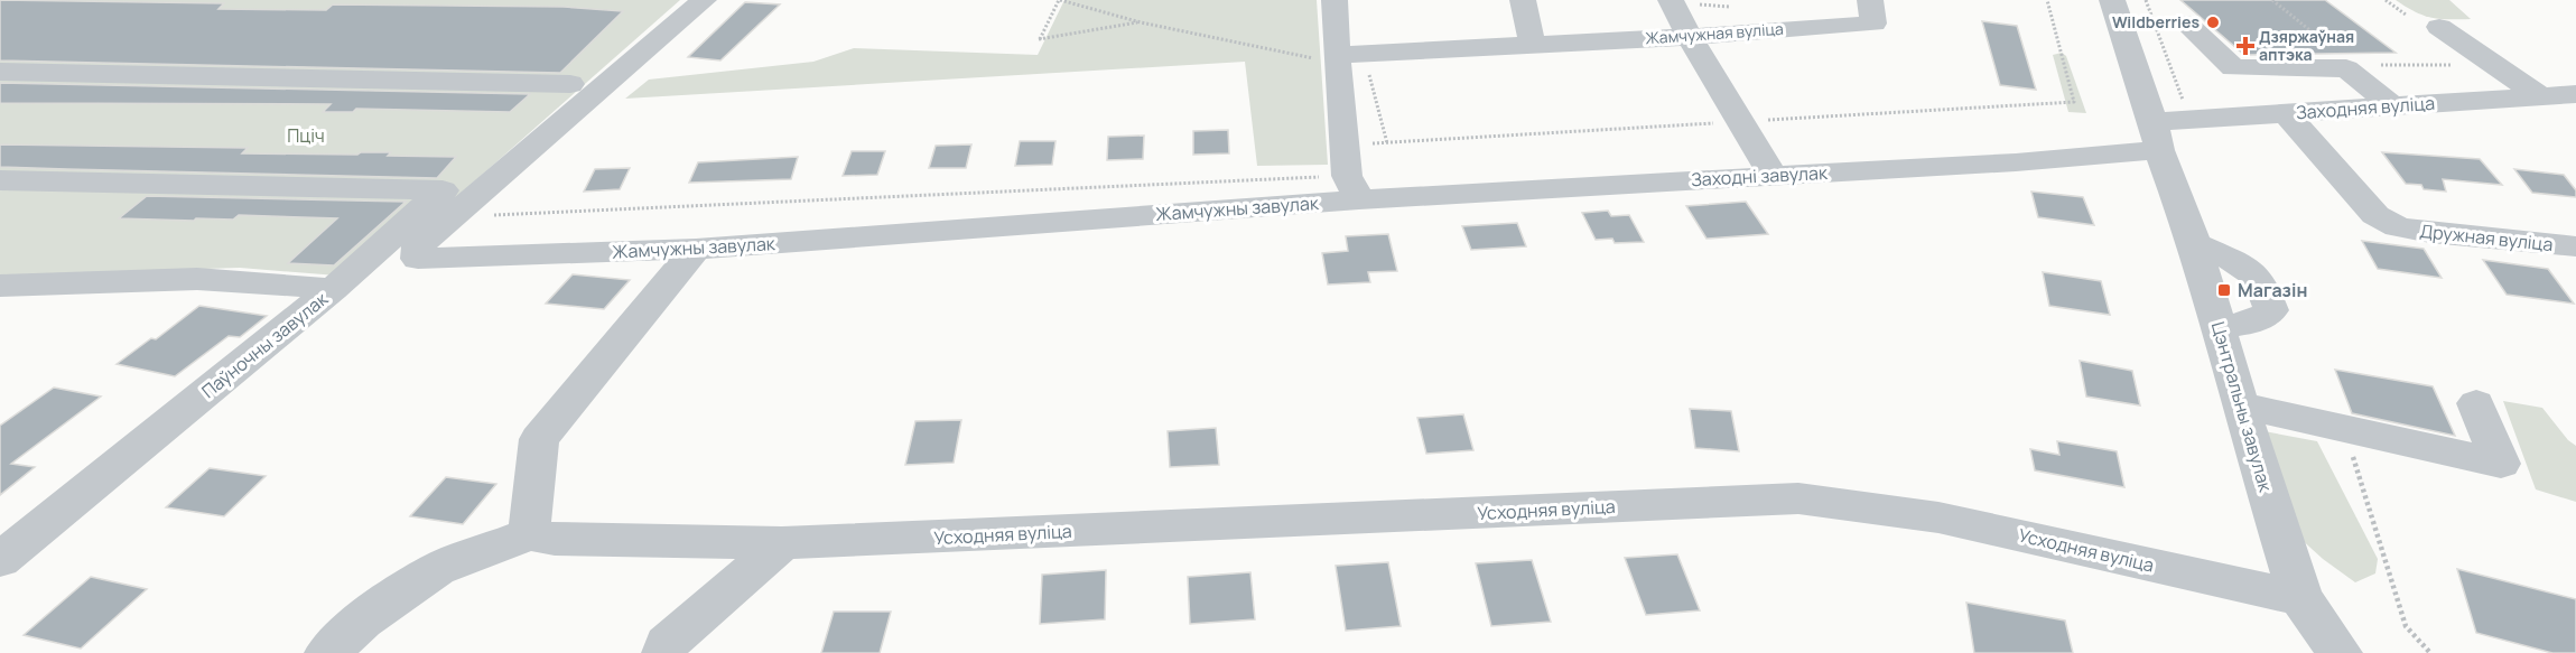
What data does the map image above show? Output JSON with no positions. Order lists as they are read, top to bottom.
{
  "streets": {
    "street": [
      "Жамчужная вуліца",
      "Заходняя вуліца",
      "Заходні завулак",
      "Жамчужны завулак",
      "Дружная вуліца",
      "Паўночны завулак",
      "Цэнтральны завулак",
      "Усходняя вуліца"
    ]
  },
  "crossings": [
    ["Заходняя вуліца", "Заходні завулак"],
    ["Заходняя вуліца", "Дружная вуліца"],
    ["Заходняя вуліца", "Цэнтральны завулак"],
    ["Заходні завулак", "Жамчужны завулак"],
    ["Заходні завулак", "Цэнтральны завулак"],
    ["Цэнтральны завулак", "Усходняя вуліца"]
  ],
  "parks": ["Пціч"],
  "places": {
    "other": ["Wildberries"],
    "health": ["Дзяржаўная аптэка"],
    "transit": ["Магазін"]
  }
}
